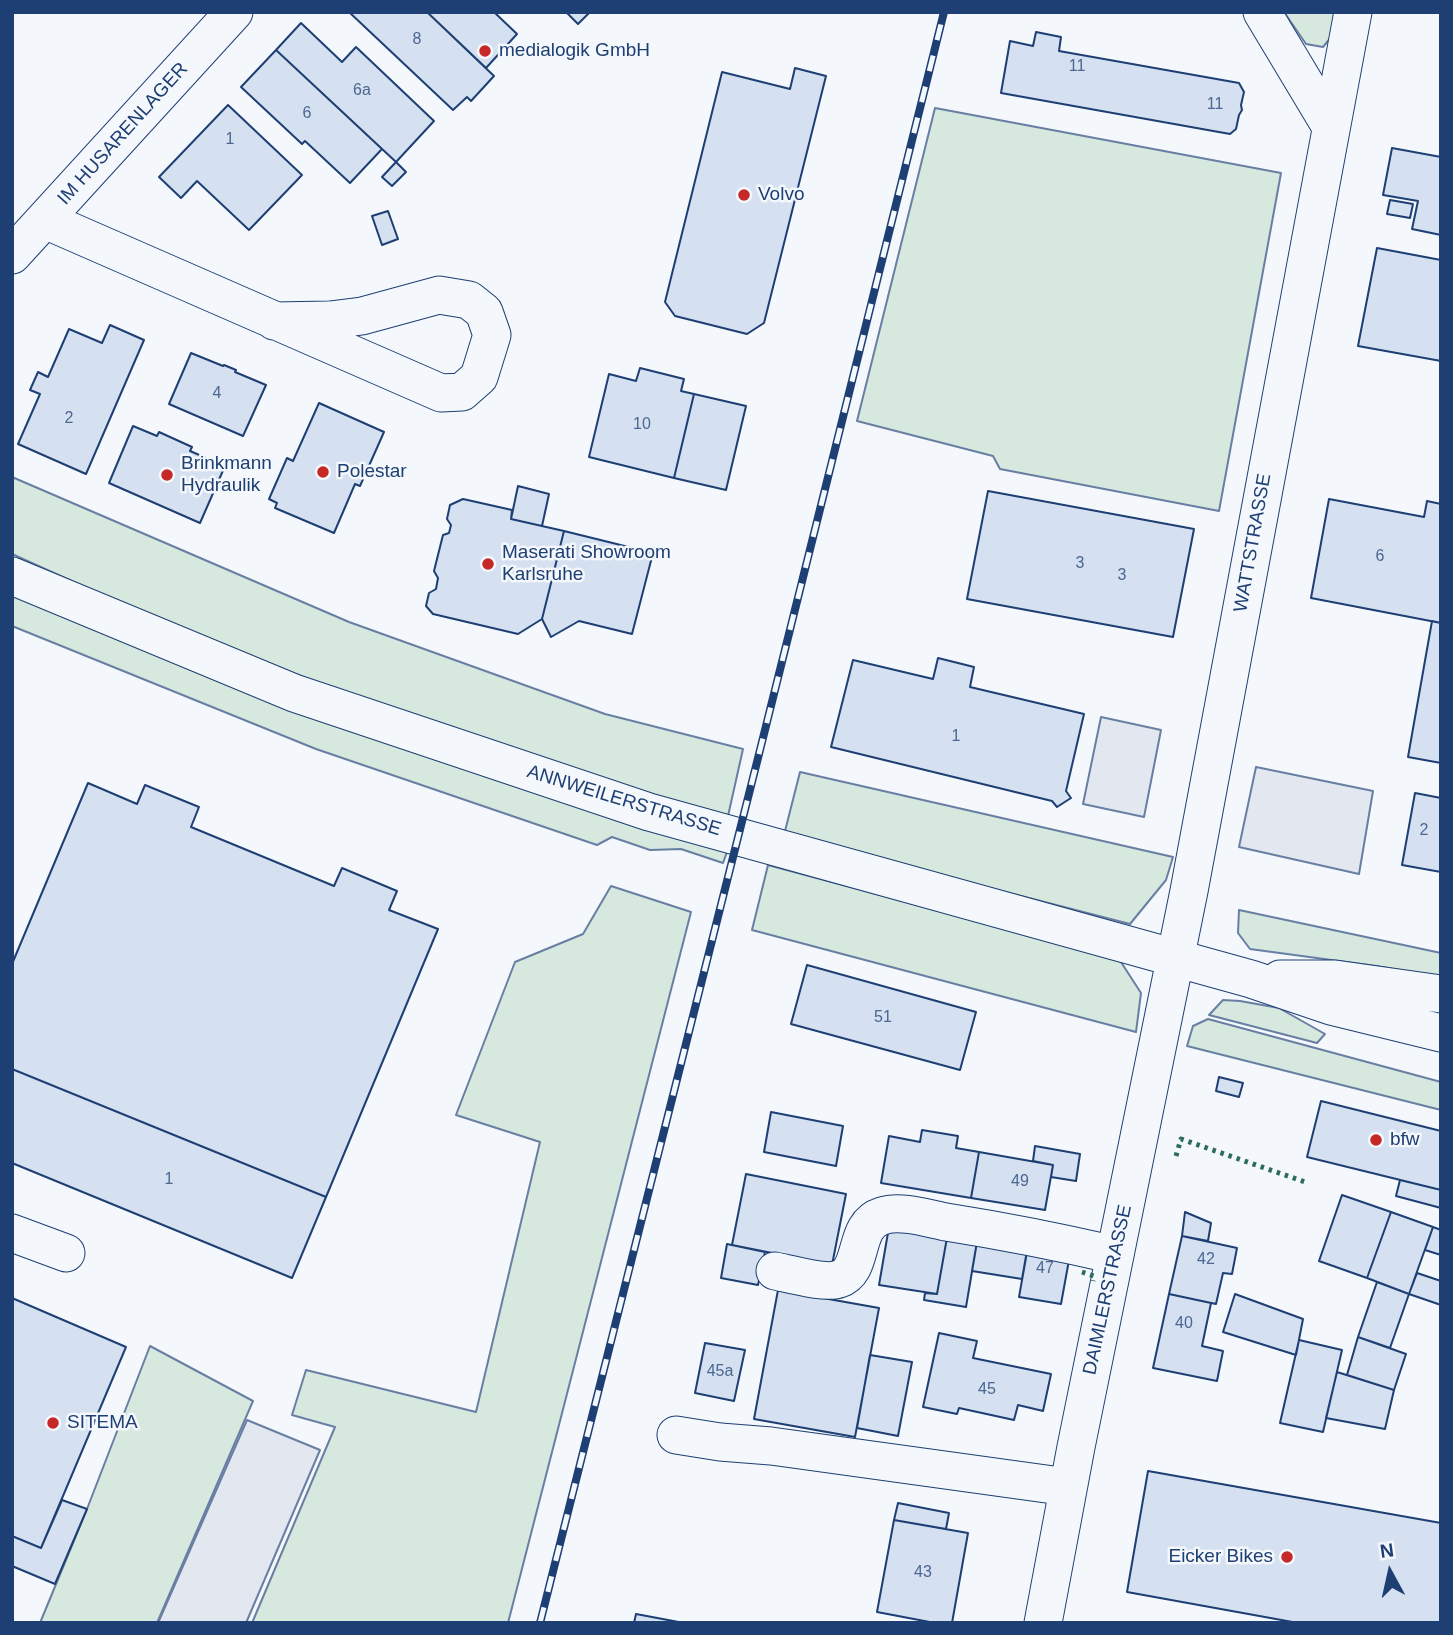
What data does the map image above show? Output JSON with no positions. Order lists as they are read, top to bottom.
{
  "streets": {
    "street": [
      "IM HUSARENLAGER",
      "WATTSTRASSE",
      "ANNWEILERSTRASSE",
      "DAIMLERSTRASSE"
    ]
  },
  "crossings": [
    ["WATTSTRASSE", "ANNWEILERSTRASSE"],
    ["WATTSTRASSE", "DAIMLERSTRASSE"],
    ["ANNWEILERSTRASSE", "DAIMLERSTRASSE"]
  ],
  "places": [
    "medialogik GmbH",
    "Volvo",
    "Polestar",
    "Brinkmann Hydraulik",
    "Maserati Showroom Karlsruhe",
    "bfw",
    "SITEMA",
    "Eicker Bikes"
  ],
  "house_numbers": [
    "8",
    "11",
    "6a",
    "11",
    "6",
    "1",
    "4",
    "2",
    "10",
    "6",
    "3",
    "3",
    "1",
    "2",
    "51",
    "1",
    "49",
    "42",
    "47",
    "40",
    "45a",
    "45",
    "43"
  ],
  "north": "top"
}
